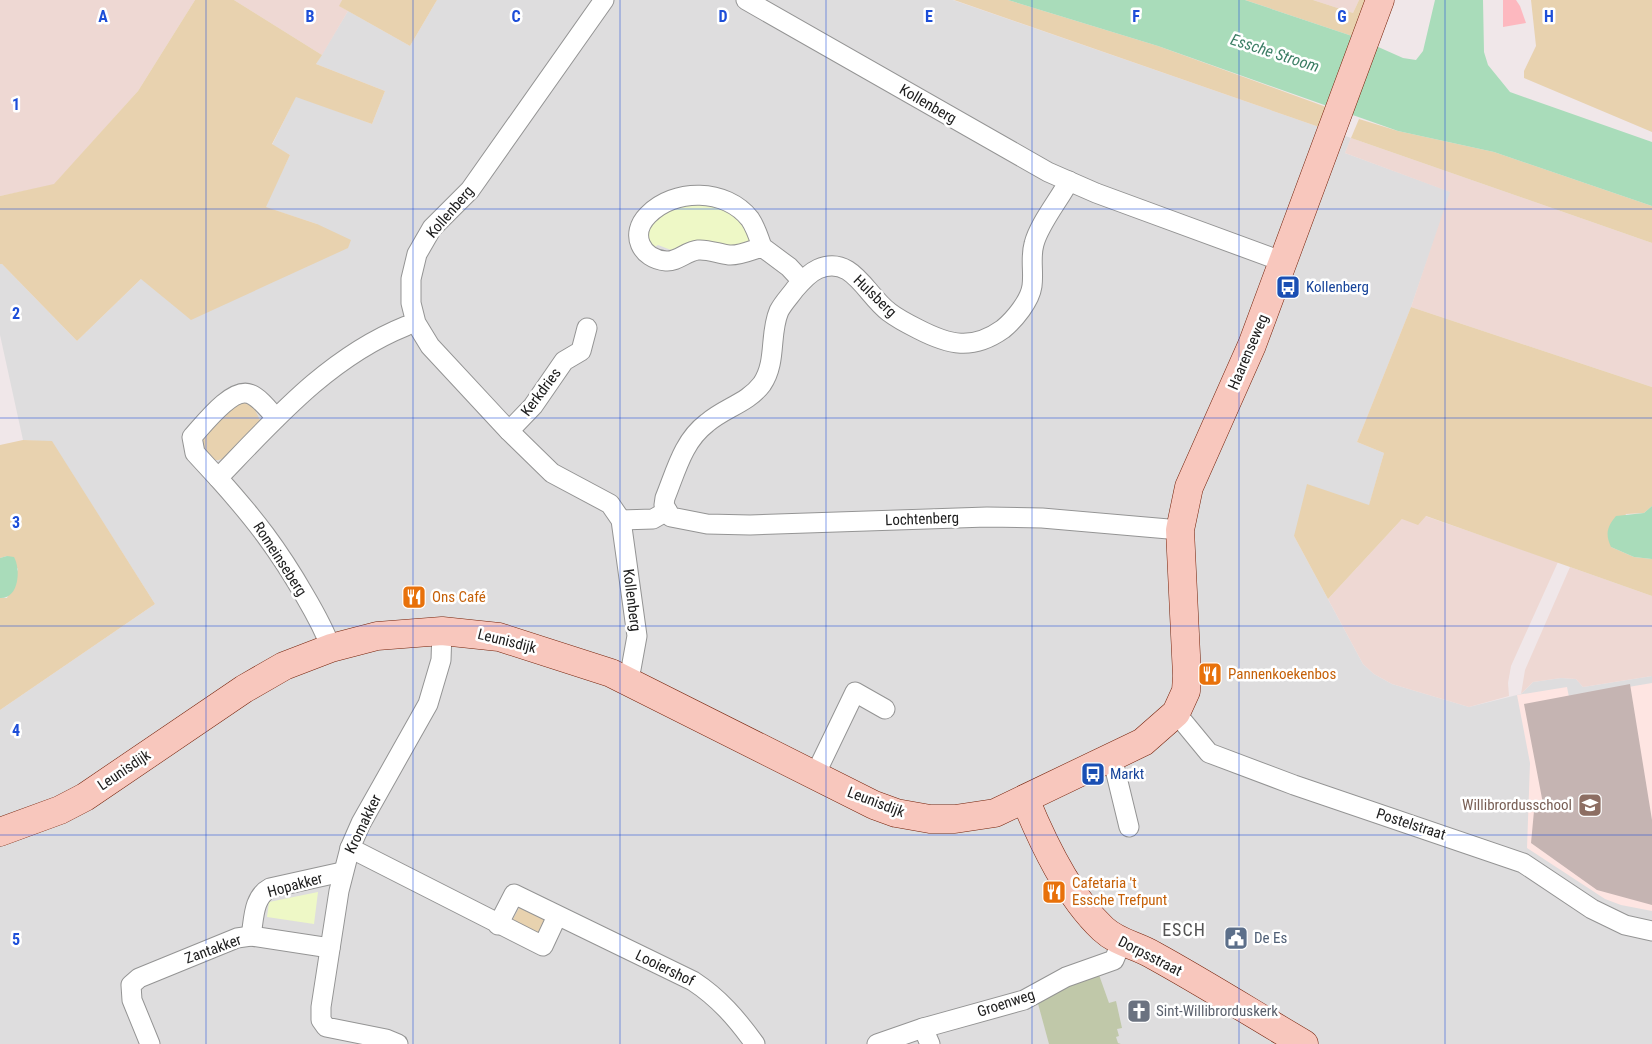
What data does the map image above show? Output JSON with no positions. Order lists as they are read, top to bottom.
{
  "streets": {
    "street": [
      "Kollenberg",
      "Hulsberg",
      "Haarenseweg",
      "Kerkdries",
      "Lochtenberg",
      "Romeinseberg",
      "Leunisdijk",
      "Kromakker",
      "Postelstraat",
      "Hopakker",
      "Zantakker",
      "Dorpsstraat",
      "Looiershof",
      "Groenweg"
    ]
  },
  "crossings": [
    ["Kollenberg", "Hulsberg"],
    ["Kollenberg", "Haarenseweg"],
    ["Kollenberg", "Kerkdries"],
    ["Kollenberg", "Leunisdijk"],
    ["Hulsberg", "Lochtenberg"],
    ["Haarenseweg", "Lochtenberg"],
    ["Haarenseweg", "Postelstraat"],
    ["Romeinseberg", "Leunisdijk"],
    ["Leunisdijk", "Kromakker"],
    ["Leunisdijk", "Dorpsstraat"],
    ["Kromakker", "Hopakker"],
    ["Kromakker", "Zantakker"],
    ["Hopakker", "Zantakker"],
    ["Dorpsstraat", "Groenweg"]
  ],
  "districts": ["ESCH"],
  "water": ["Essche Stroom"],
  "places": {
    "bus stop": ["Kollenberg", "Markt"],
    "restaurant": ["Ons Café", "Pannenkoekenbos", "Cafetaria 't Essche Trefpunt"],
    "school or university": ["Willibrordusschool"],
    "public building": ["De Es"],
    "church": ["Sint-Willibrorduskerk"]
  },
  "grid": {
    "columns": [
      "A",
      "B",
      "C",
      "D",
      "E",
      "F",
      "G",
      "H"
    ],
    "rows": [
      "1",
      "2",
      "3",
      "4",
      "5"
    ]
  }
}
